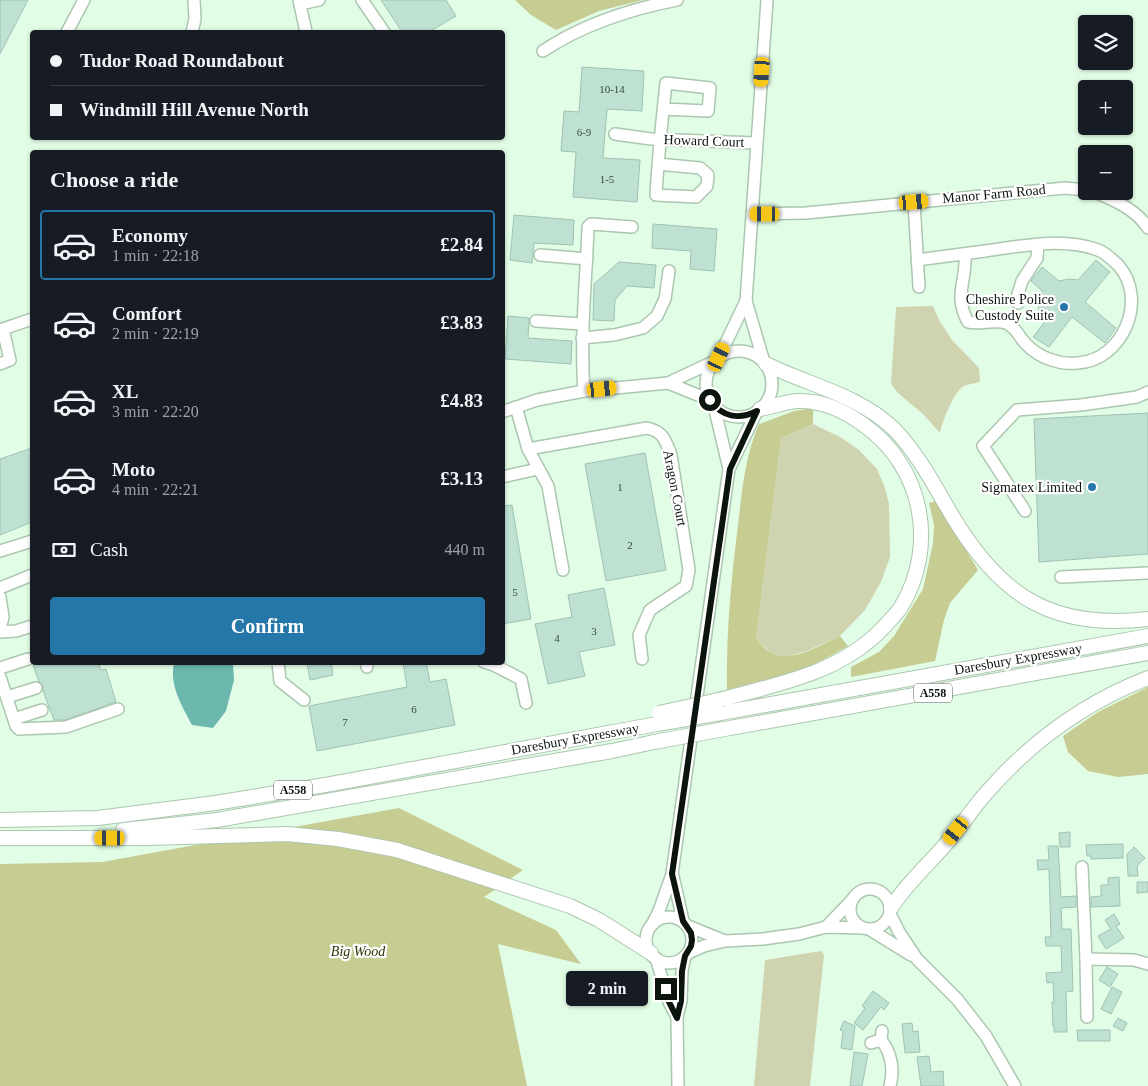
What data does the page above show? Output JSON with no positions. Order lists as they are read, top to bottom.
{
  "streets": {
    "main road": ["Daresbury Expressway", "A558"],
    "street": ["Howard Court", "Manor Farm Road", "Aragon Court"]
  },
  "parks": ["Big Wood"],
  "places": ["Cheshire Police Custody Suite", "Sigmatex Limited"],
  "house_numbers": [
    "10-14",
    "6-9",
    "1-5",
    "1",
    "2",
    "5",
    "3",
    "4",
    "6",
    "7"
  ],
  "page": {
    "map_buttons": ["+", "−"],
    "banner": ["Tudor Road Roundabout", "Windmill Hill Avenue North"],
    "heading": "Choose a ride",
    "list": [
      {
        "name": "Economy",
        "note": "1 min · 22:18",
        "value": "£2.84"
      },
      {
        "name": "Comfort",
        "note": "2 min · 22:19",
        "value": "£3.83"
      },
      {
        "name": "XL",
        "note": "3 min · 22:20",
        "value": "£4.83"
      },
      {
        "name": "Moto",
        "note": "4 min · 22:21",
        "value": "£3.13"
      }
    ],
    "pay": ["Cash", "440 m"],
    "buttons": "Confirm",
    "bubble": "2 min"
  }
}
